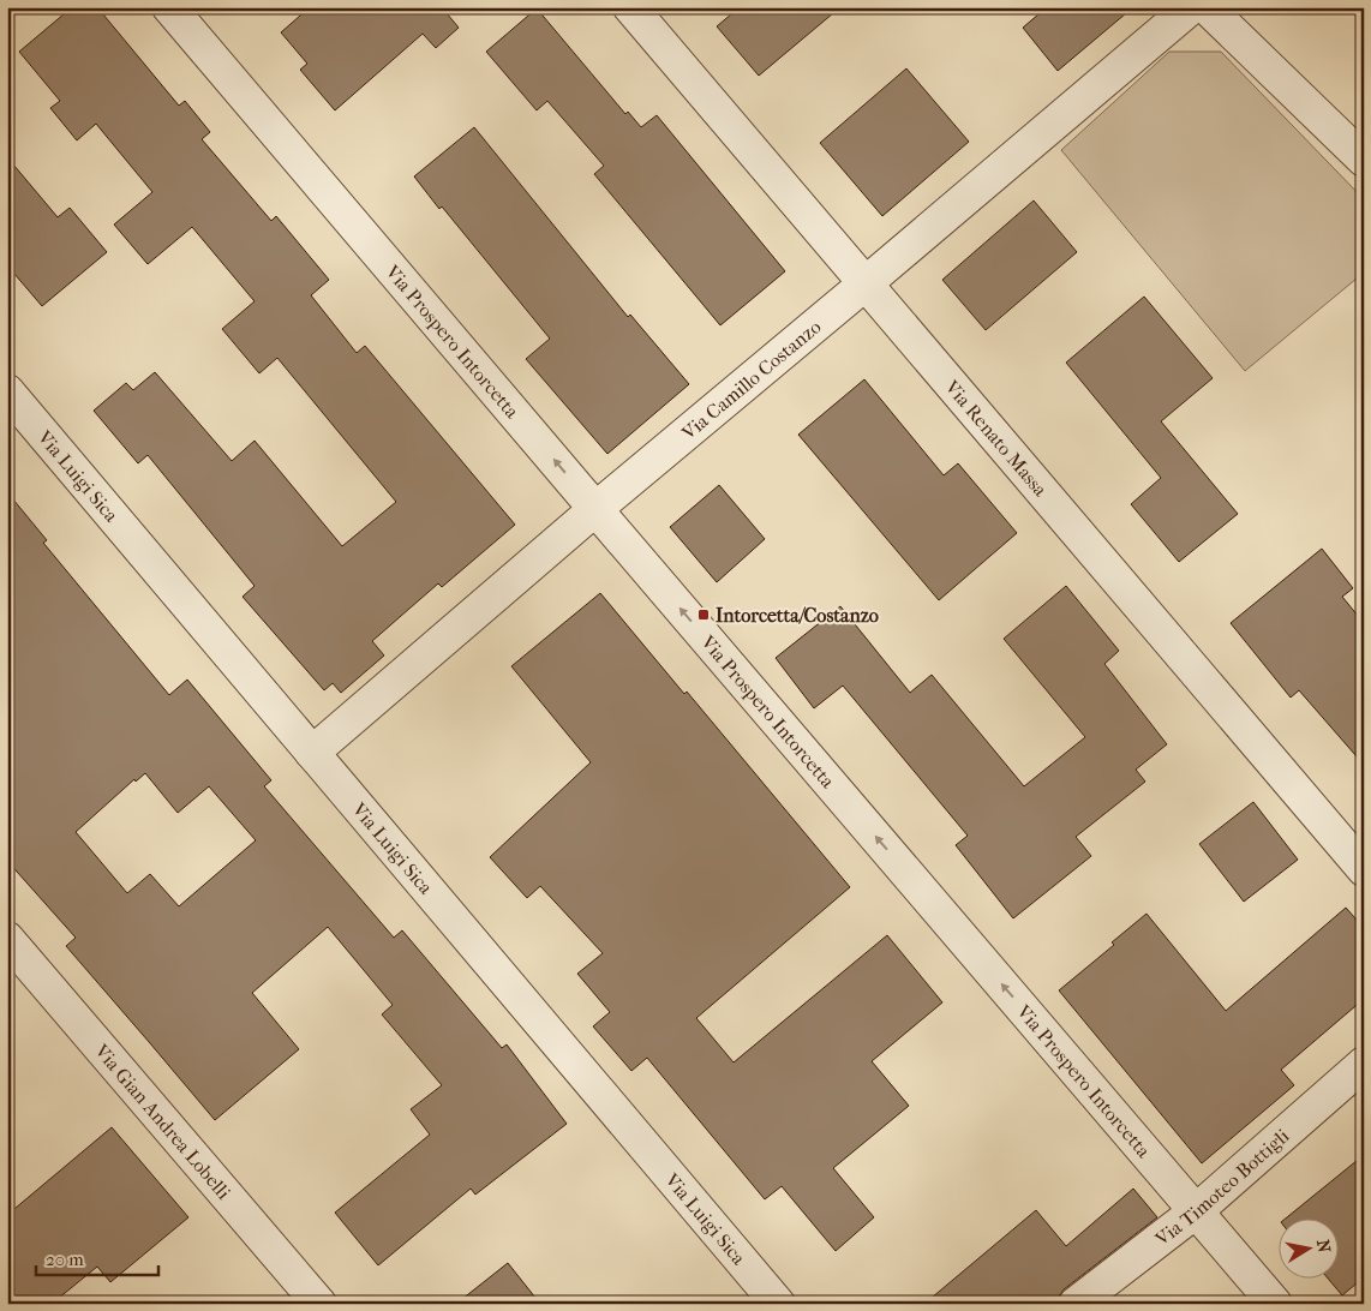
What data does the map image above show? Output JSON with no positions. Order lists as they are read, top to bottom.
{
  "streets": {
    "street": [
      "Via Prospero Intorcetta",
      "Via Camillo Costanzo",
      "Via Renato Massa",
      "Via Luigi Sica",
      "Via Gian Andrea Lobelli",
      "Via Timoteo Bottigli"
    ]
  },
  "crossings": [
    ["Via Prospero Intorcetta", "Via Camillo Costanzo"],
    ["Via Prospero Intorcetta", "Via Timoteo Bottigli"],
    ["Via Camillo Costanzo", "Via Renato Massa"],
    ["Via Camillo Costanzo", "Via Luigi Sica"]
  ],
  "one_way": ["Via Prospero Intorcetta"],
  "places": {
    "transit": ["Intorcetta/Costanzo"]
  },
  "scale_bar": "20 m",
  "north": "right"
}
